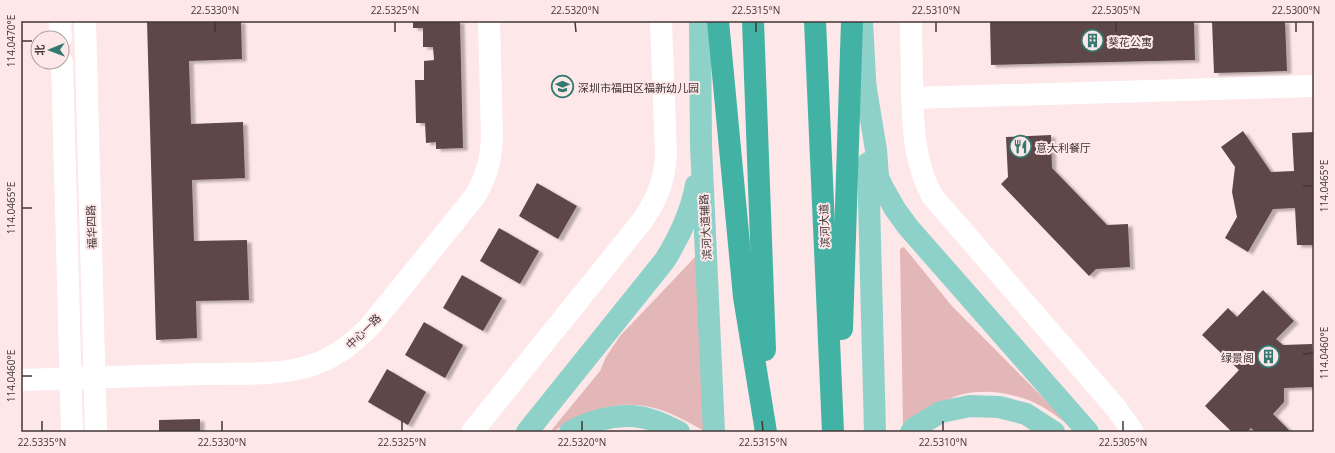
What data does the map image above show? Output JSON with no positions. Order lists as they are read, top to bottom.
{
  "streets": {
    "highway": ["滨河大道"],
    "main road": ["滨河大道辅路"],
    "street": ["福华四路", "中心一路"]
  },
  "crossings": [
    ["福华四路", "中心一路"]
  ],
  "places": {
    "building": ["葵花公寓", "绿景阁"],
    "school or university": ["深圳市福田区福新幼儿园"],
    "restaurant": ["意大利餐厅"]
  },
  "north": "left",
  "coordinates": [
    "22.5330°N",
    "22.5325°N",
    "22.5320°N",
    "22.5315°N",
    "22.5310°N",
    "22.5305°N",
    "22.5300°N",
    "114.0470°E",
    "114.0465°E",
    "114.0460°E",
    "22.5335°N"
  ]
}
